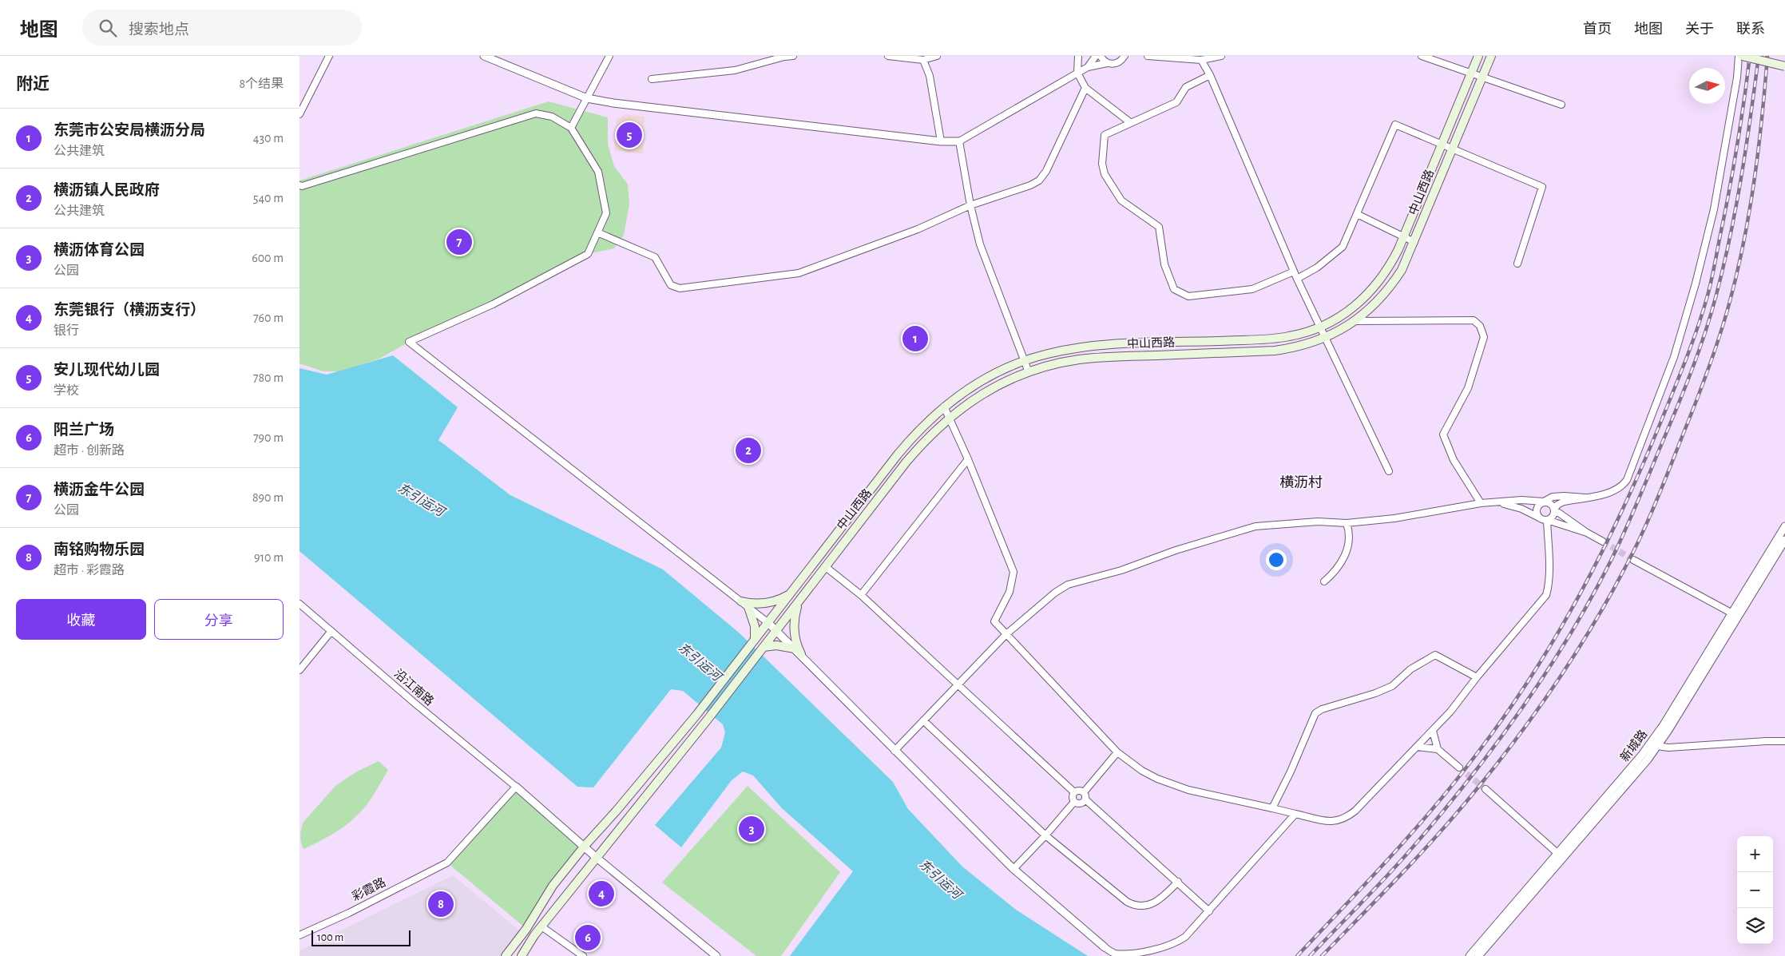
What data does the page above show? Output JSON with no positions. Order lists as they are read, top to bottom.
{
  "streets": {
    "main road": ["中山西路"],
    "street": ["沿江南路", "新城路", "彩霞路"]
  },
  "crossings": [
    ["沿江南路", "彩霞路"]
  ],
  "districts": ["横沥村"],
  "water": ["东引运河"],
  "scale_bar": "100 m",
  "north": "right",
  "page": {
    "header": "地图",
    "search": "搜索地点",
    "nav": [
      "首页",
      "地图",
      "关于",
      "联系"
    ],
    "heading": ["附近", "8个结果"],
    "list": [
      {
        "mark": "1",
        "name": "东莞市公安局横沥分局",
        "note": "公共建筑",
        "value": "430 m"
      },
      {
        "mark": "2",
        "name": "横沥镇人民政府",
        "note": "公共建筑",
        "value": "540 m"
      },
      {
        "mark": "3",
        "name": "横沥体育公园",
        "note": "公园",
        "value": "600 m"
      },
      {
        "mark": "4",
        "name": "东莞银行（横沥支行）",
        "note": "银行",
        "value": "760 m"
      },
      {
        "mark": "5",
        "name": "安儿现代幼儿园",
        "note": "学校",
        "value": "780 m"
      },
      {
        "mark": "6",
        "name": "阳兰广场",
        "note": "超市 · 创新路",
        "value": "790 m"
      },
      {
        "mark": "7",
        "name": "横沥金牛公园",
        "note": "公园",
        "value": "890 m"
      },
      {
        "mark": "8",
        "name": "南铭购物乐园",
        "note": "超市 · 彩霞路",
        "value": "910 m"
      }
    ],
    "pins": [
      "5",
      "7",
      "1",
      "2",
      "3",
      "4",
      "8",
      "6"
    ],
    "buttons": ["收藏", "分享"],
    "map_buttons": ["+", "−"],
    "scale": "100 m"
  }
}
